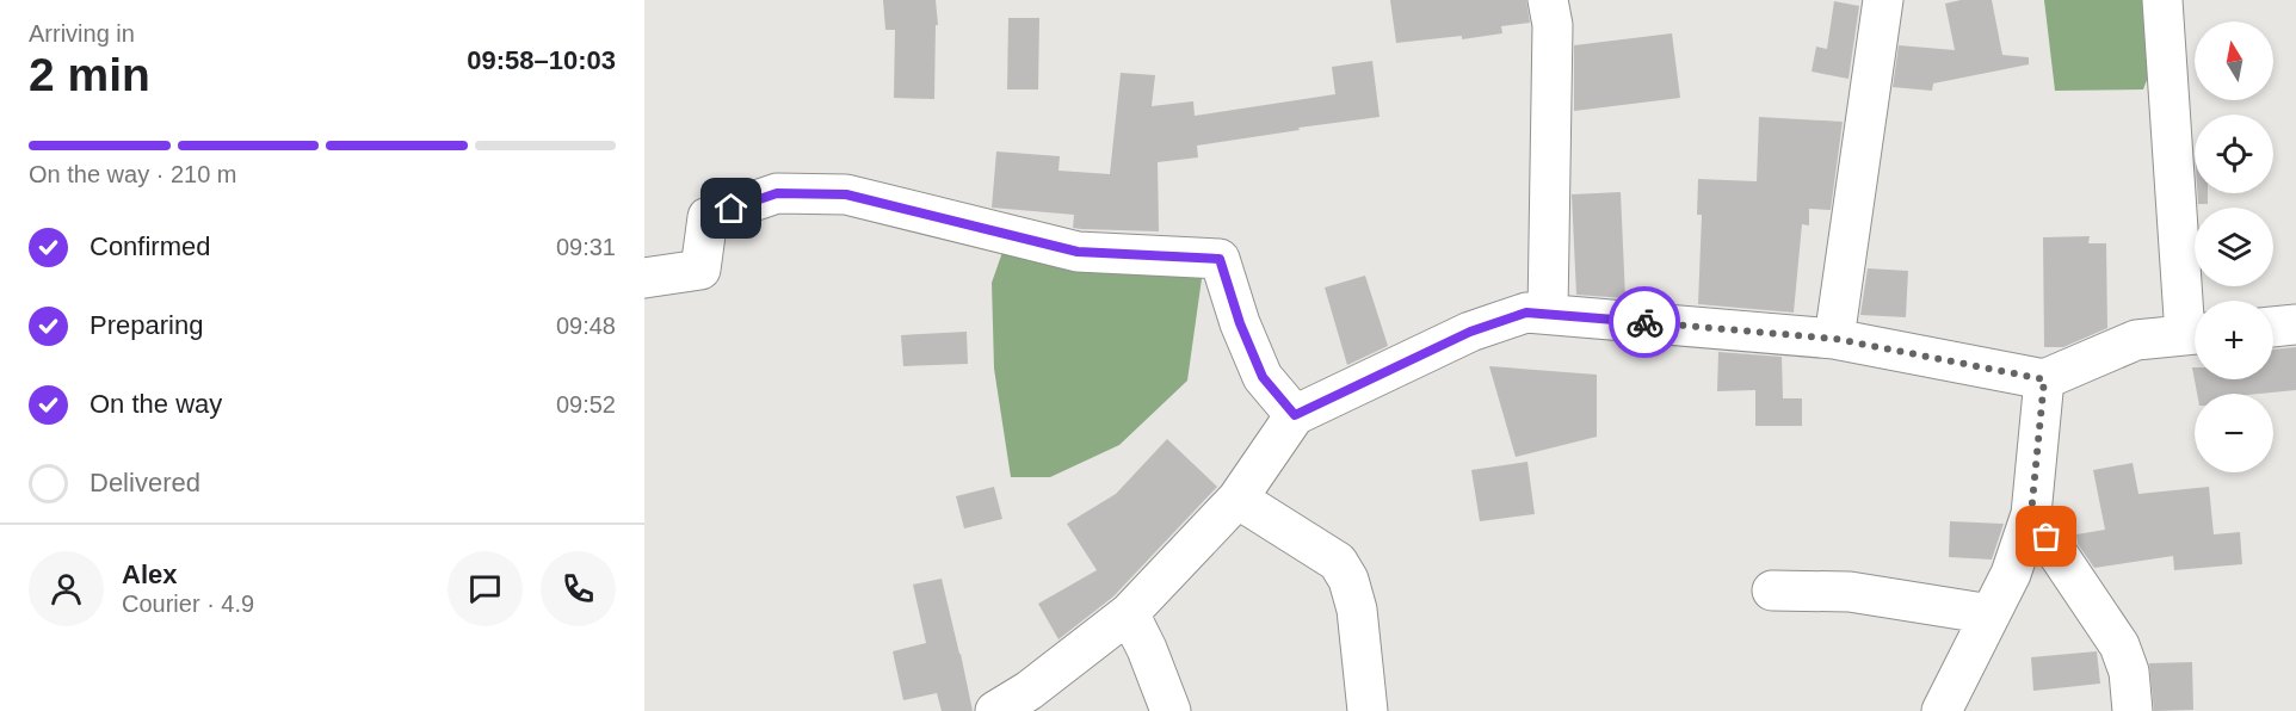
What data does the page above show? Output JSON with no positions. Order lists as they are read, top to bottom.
{
  "north": "top",
  "page": {
    "heading": ["2 min", "Arriving in", "09:58–10:03"],
    "panel": ["Alex", "Courier · 4.9"],
    "map_buttons": ["+", "−"],
    "bar": "On the way · 210 m",
    "list": [
      ["Confirmed", "09:31"],
      ["Preparing", "09:48"],
      ["On the way", "09:52"],
      "Delivered"
    ]
  }
}
